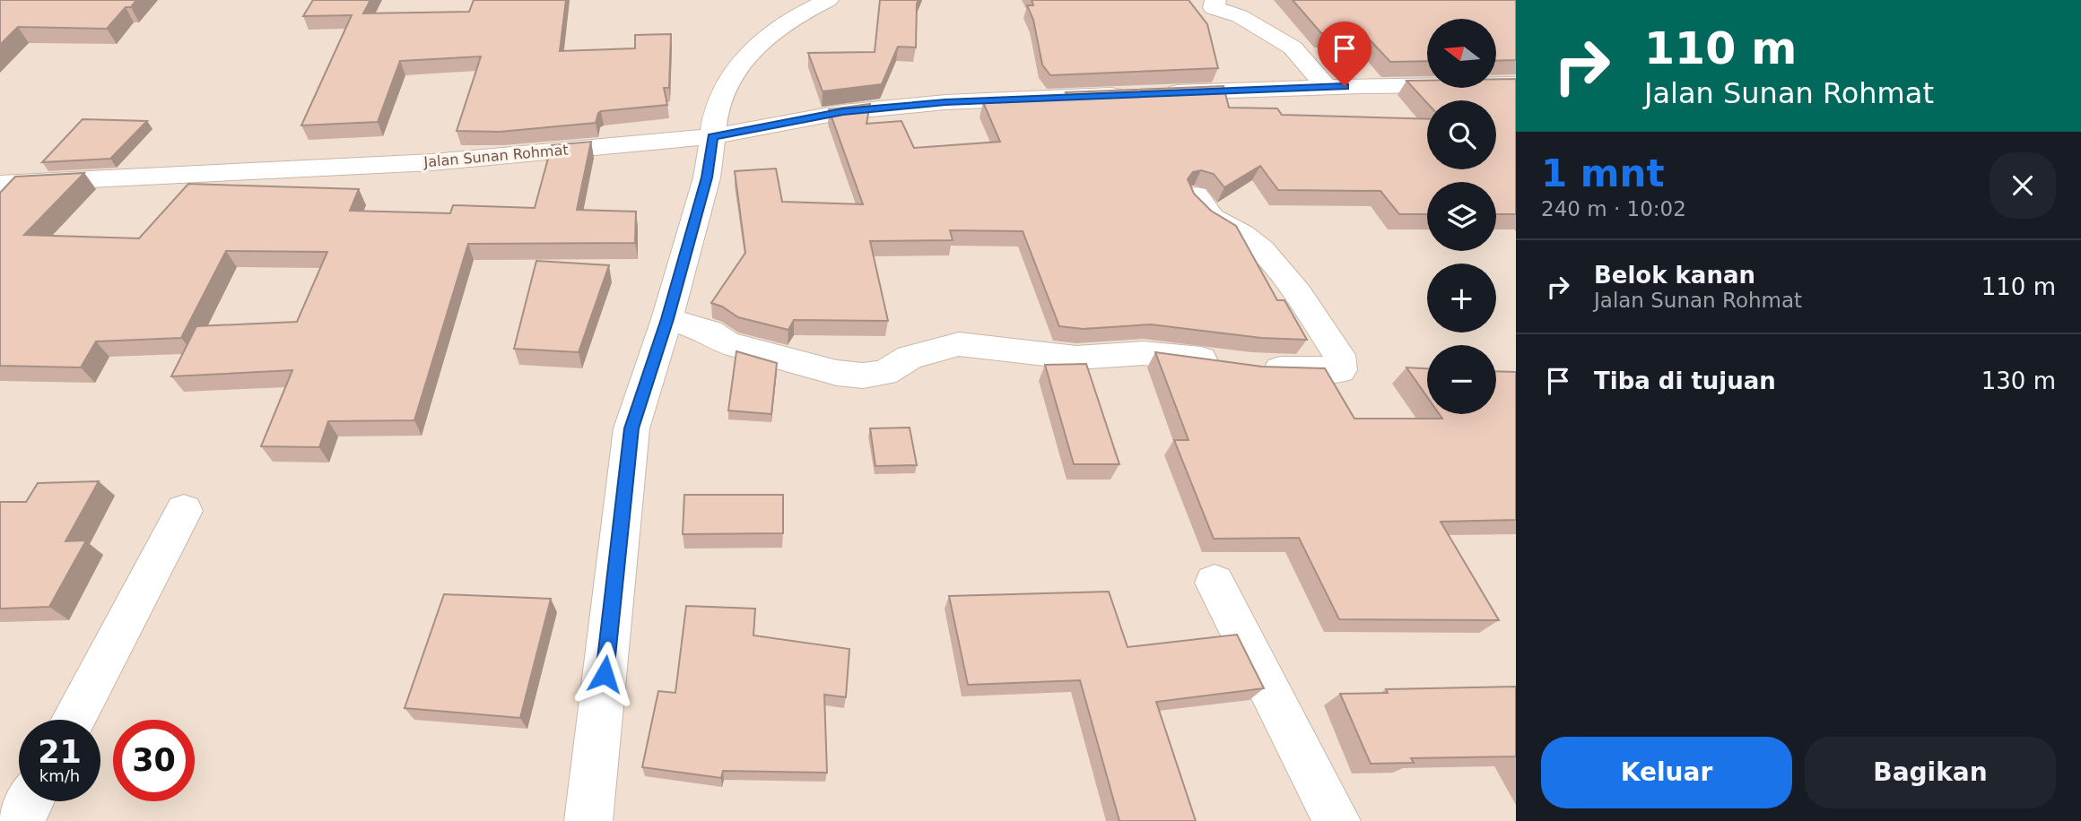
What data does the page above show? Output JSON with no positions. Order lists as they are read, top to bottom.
{
  "streets": {
    "street": ["Jalan Sunan Rohmat"]
  },
  "north": "left",
  "page": {
    "turn": ["110 m", "Jalan Sunan Rohmat"],
    "map_buttons": ["+", "−"],
    "heading": ["1 mnt", "240 m · 10:02"],
    "list": [
      {
        "name": "Belok kanan",
        "note": "Jalan Sunan Rohmat",
        "value": "110 m"
      },
      {
        "name": "Tiba di tujuan",
        "value": "130 m"
      }
    ],
    "speed": "21 km/h",
    "limit": "30",
    "buttons": ["Keluar", "Bagikan"]
  }
}
